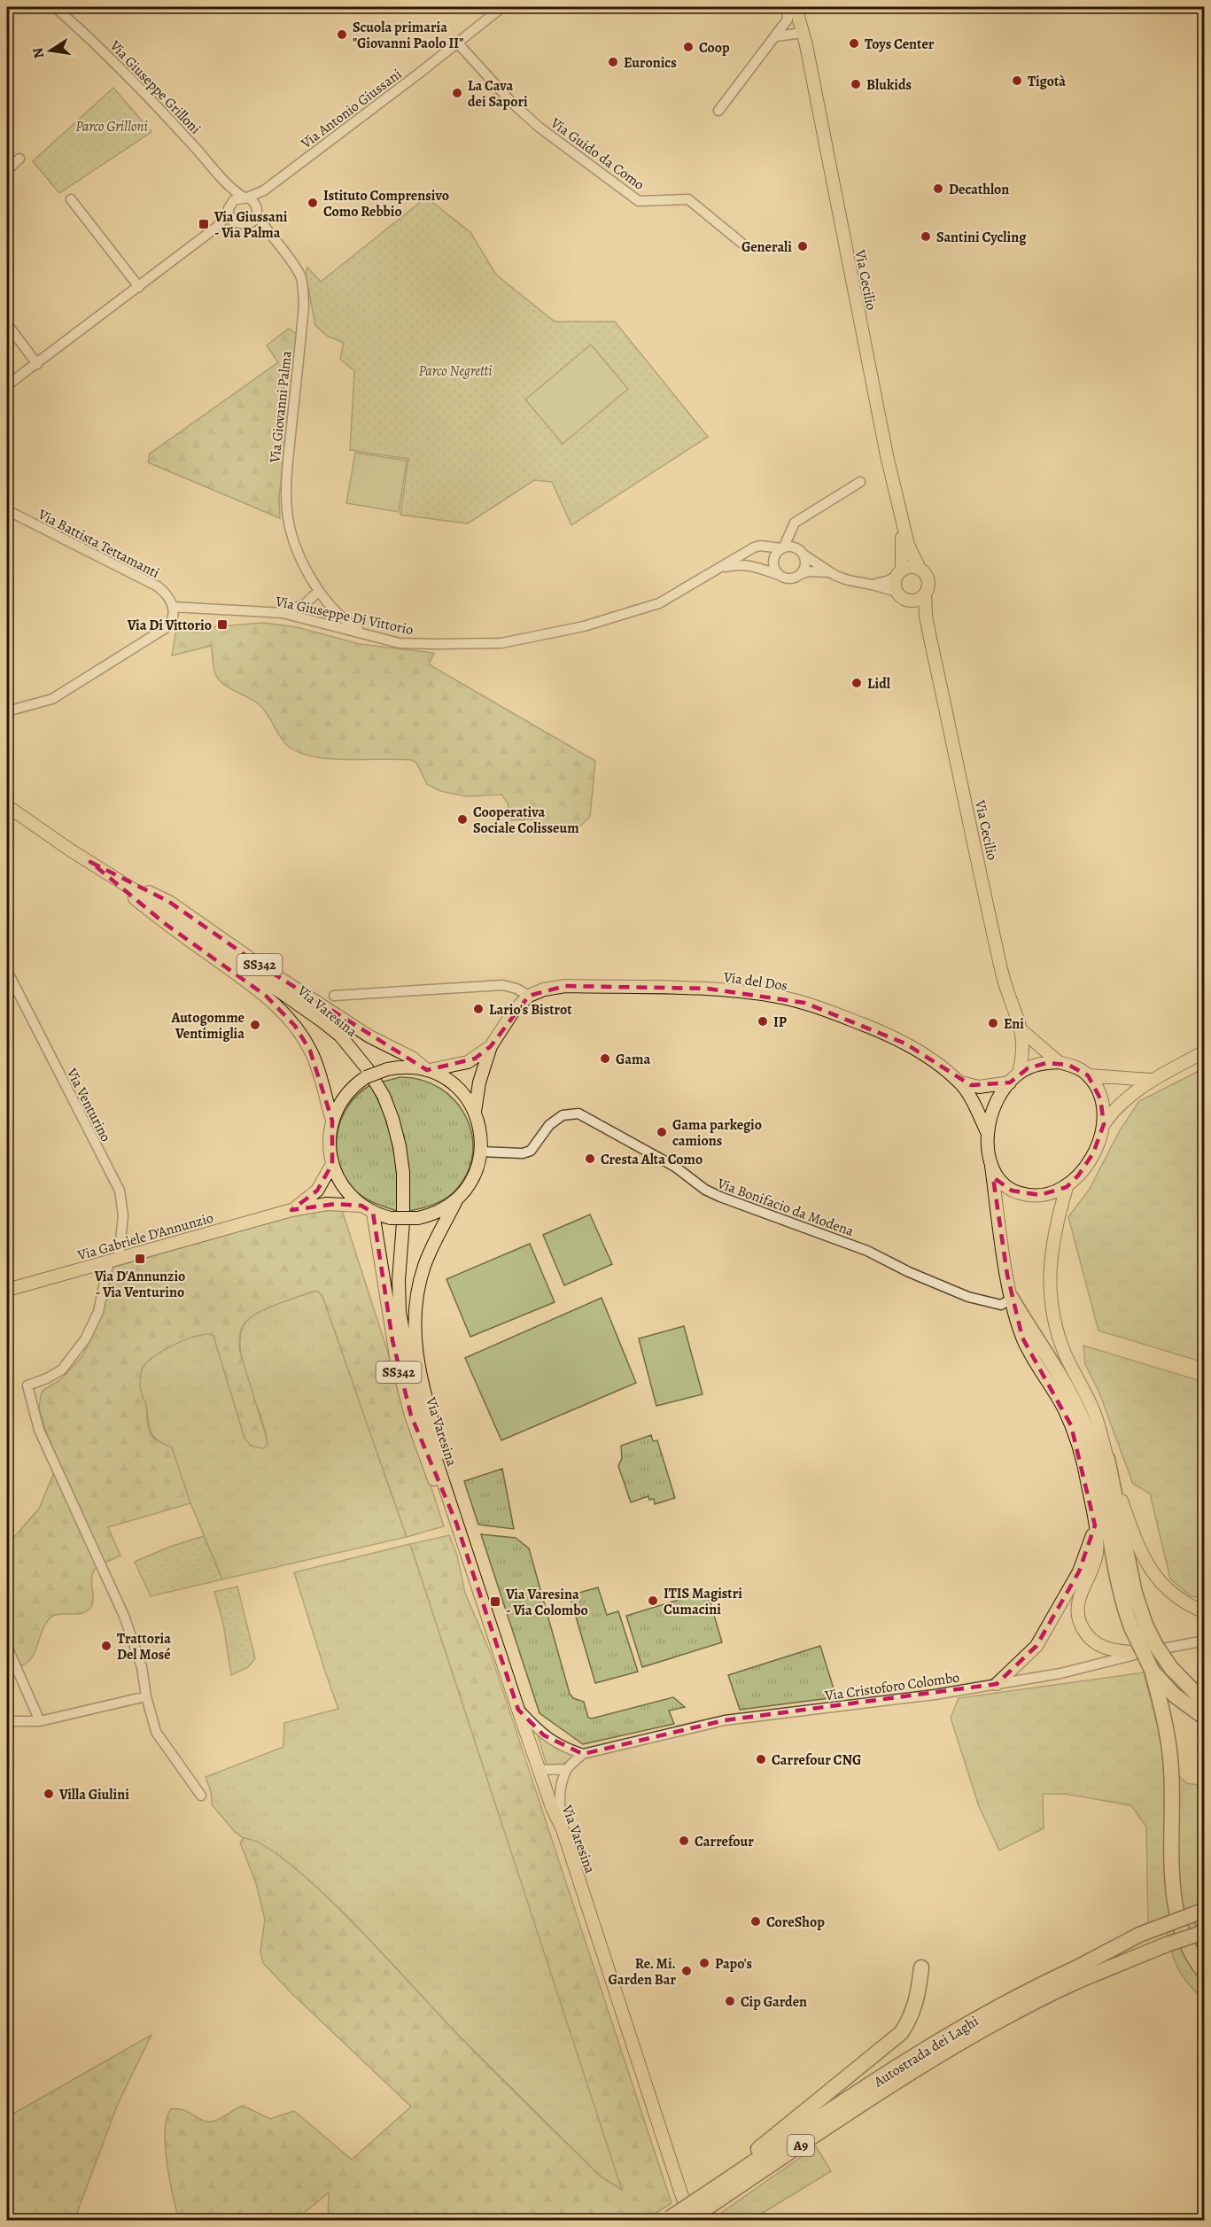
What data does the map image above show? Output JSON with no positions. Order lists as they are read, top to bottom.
{
  "streets": {
    "highway": ["Autostrada dei Laghi", "A9"],
    "main road": [
      "Via Cecilio",
      "SS342",
      "Via del Dos",
      "Via Varesina",
      "Via Gabriele D'Annunzio"
    ],
    "street": [
      "Via Giuseppe Grilloni",
      "Via Antonio Giussani",
      "Via Guido da Como",
      "Via Giovanni Palma",
      "Via Battista Tettamanti",
      "Via Giuseppe Di Vittorio",
      "Via Venturino",
      "Via Bonifacio da Modena",
      "Via Cristoforo Colombo"
    ]
  },
  "crossings": [
    ["Via Giuseppe Grilloni", "Via Antonio Giussani"],
    ["Via Giuseppe Grilloni", "Via Giovanni Palma"],
    ["Via Antonio Giussani", "Via Guido da Como"],
    ["Via Antonio Giussani", "Via Giovanni Palma"],
    ["Via Cecilio", "Via del Dos"],
    ["Via Giovanni Palma", "Via Giuseppe Di Vittorio"],
    ["Via Battista Tettamanti", "Via Giuseppe Di Vittorio"],
    ["SS342", "Via del Dos"],
    ["SS342", "Via Varesina"],
    ["SS342", "Via Bonifacio da Modena"],
    ["SS342", "Via Gabriele D'Annunzio"],
    ["Via del Dos", "Via Bonifacio da Modena"],
    ["Via del Dos", "Via Gabriele D'Annunzio"],
    ["Via Varesina", "Autostrada dei Laghi"],
    ["Via Venturino", "Via Gabriele D'Annunzio"],
    ["Via Bonifacio da Modena", "Via Gabriele D'Annunzio"]
  ],
  "parks": ["Parco Grilloni", "Parco Negretti"],
  "places": {
    "other": [
      "Scuola primaria \"Giovanni Paolo II\"",
      "Toys Center",
      "Coop",
      "Euronics",
      "Tigotà",
      "Blukids",
      "La Cava dei Sapori",
      "Decathlon",
      "Istituto Comprensivo Como Rebbio",
      "Santini Cycling",
      "Generali",
      "Lidl",
      "Cooperativa Sociale Colisseum",
      "Lario's Bistrot",
      "IP",
      "Eni",
      "Autogomme Ventimiglia",
      "Gama",
      "Gama parkegio camions",
      "Cresta Alta Como",
      "ITIS Magistri Cumacini",
      "Trattoria Del Mosé",
      "Carrefour CNG",
      "Villa Giulini",
      "Carrefour",
      "CoreShop",
      "Papo's",
      "Re. Mi. Garden Bar",
      "Cip Garden"
    ],
    "transit": [
      "Via Giussani - Via Palma",
      "Via Di Vittorio",
      "Via D'Annunzio - Via Venturino",
      "Via Varesina - Via Colombo"
    ]
  },
  "north": "left"
}
